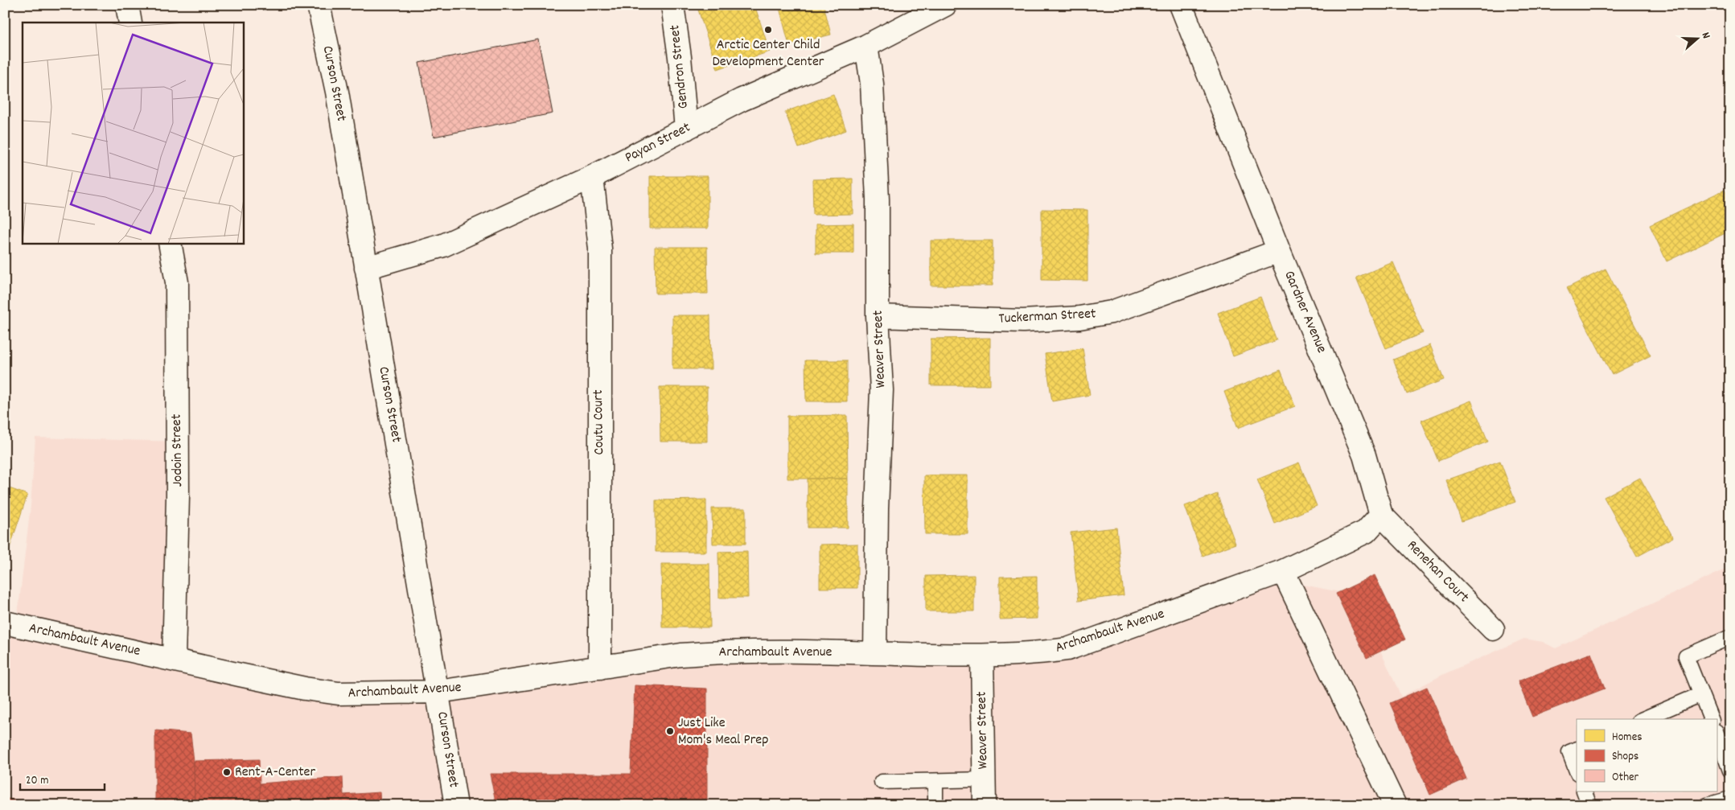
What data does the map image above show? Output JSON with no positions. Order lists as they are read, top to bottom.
{
  "streets": {
    "street": [
      "Gendron Street",
      "Curson Street",
      "Payan Street",
      "Gardner Avenue",
      "Tuckerman Street",
      "Weaver Street",
      "Coutu Court",
      "Jodoin Street",
      "Renehan Court",
      "Archambault Avenue"
    ]
  },
  "crossings": [
    ["Gendron Street", "Payan Street"],
    ["Curson Street", "Payan Street"],
    ["Curson Street", "Archambault Avenue"],
    ["Payan Street", "Weaver Street"],
    ["Payan Street", "Coutu Court"],
    ["Gardner Avenue", "Tuckerman Street"],
    ["Gardner Avenue", "Renehan Court"],
    ["Tuckerman Street", "Weaver Street"],
    ["Weaver Street", "Archambault Avenue"],
    ["Coutu Court", "Archambault Avenue"],
    ["Jodoin Street", "Archambault Avenue"]
  ],
  "places": ["Arctic Center Child Development Center", "Just Like Mom's Meal Prep", "Rent-A-Center"],
  "legend": ["Homes", "Shops", "Other"],
  "scale_bar": "20 m",
  "north": "right"
}
